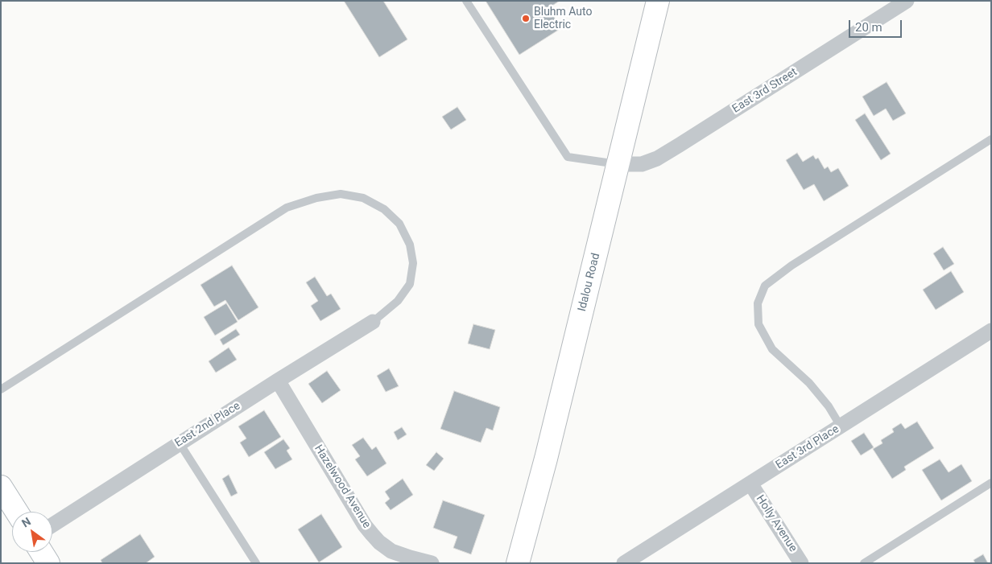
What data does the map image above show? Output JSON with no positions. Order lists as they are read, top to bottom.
{
  "streets": {
    "main road": ["Idalou Road"],
    "street": [
      "East 3rd Street",
      "East 2nd Place",
      "East 3rd Place",
      "Hazelwood Avenue",
      "Holly Avenue"
    ]
  },
  "crossings": [
    ["East 3rd Street", "Idalou Road"],
    ["East 2nd Place", "Hazelwood Avenue"],
    ["East 3rd Place", "Holly Avenue"]
  ],
  "places": ["Bluhm Auto Electric"],
  "scale_bar": "20 m",
  "north": "top left"
}
